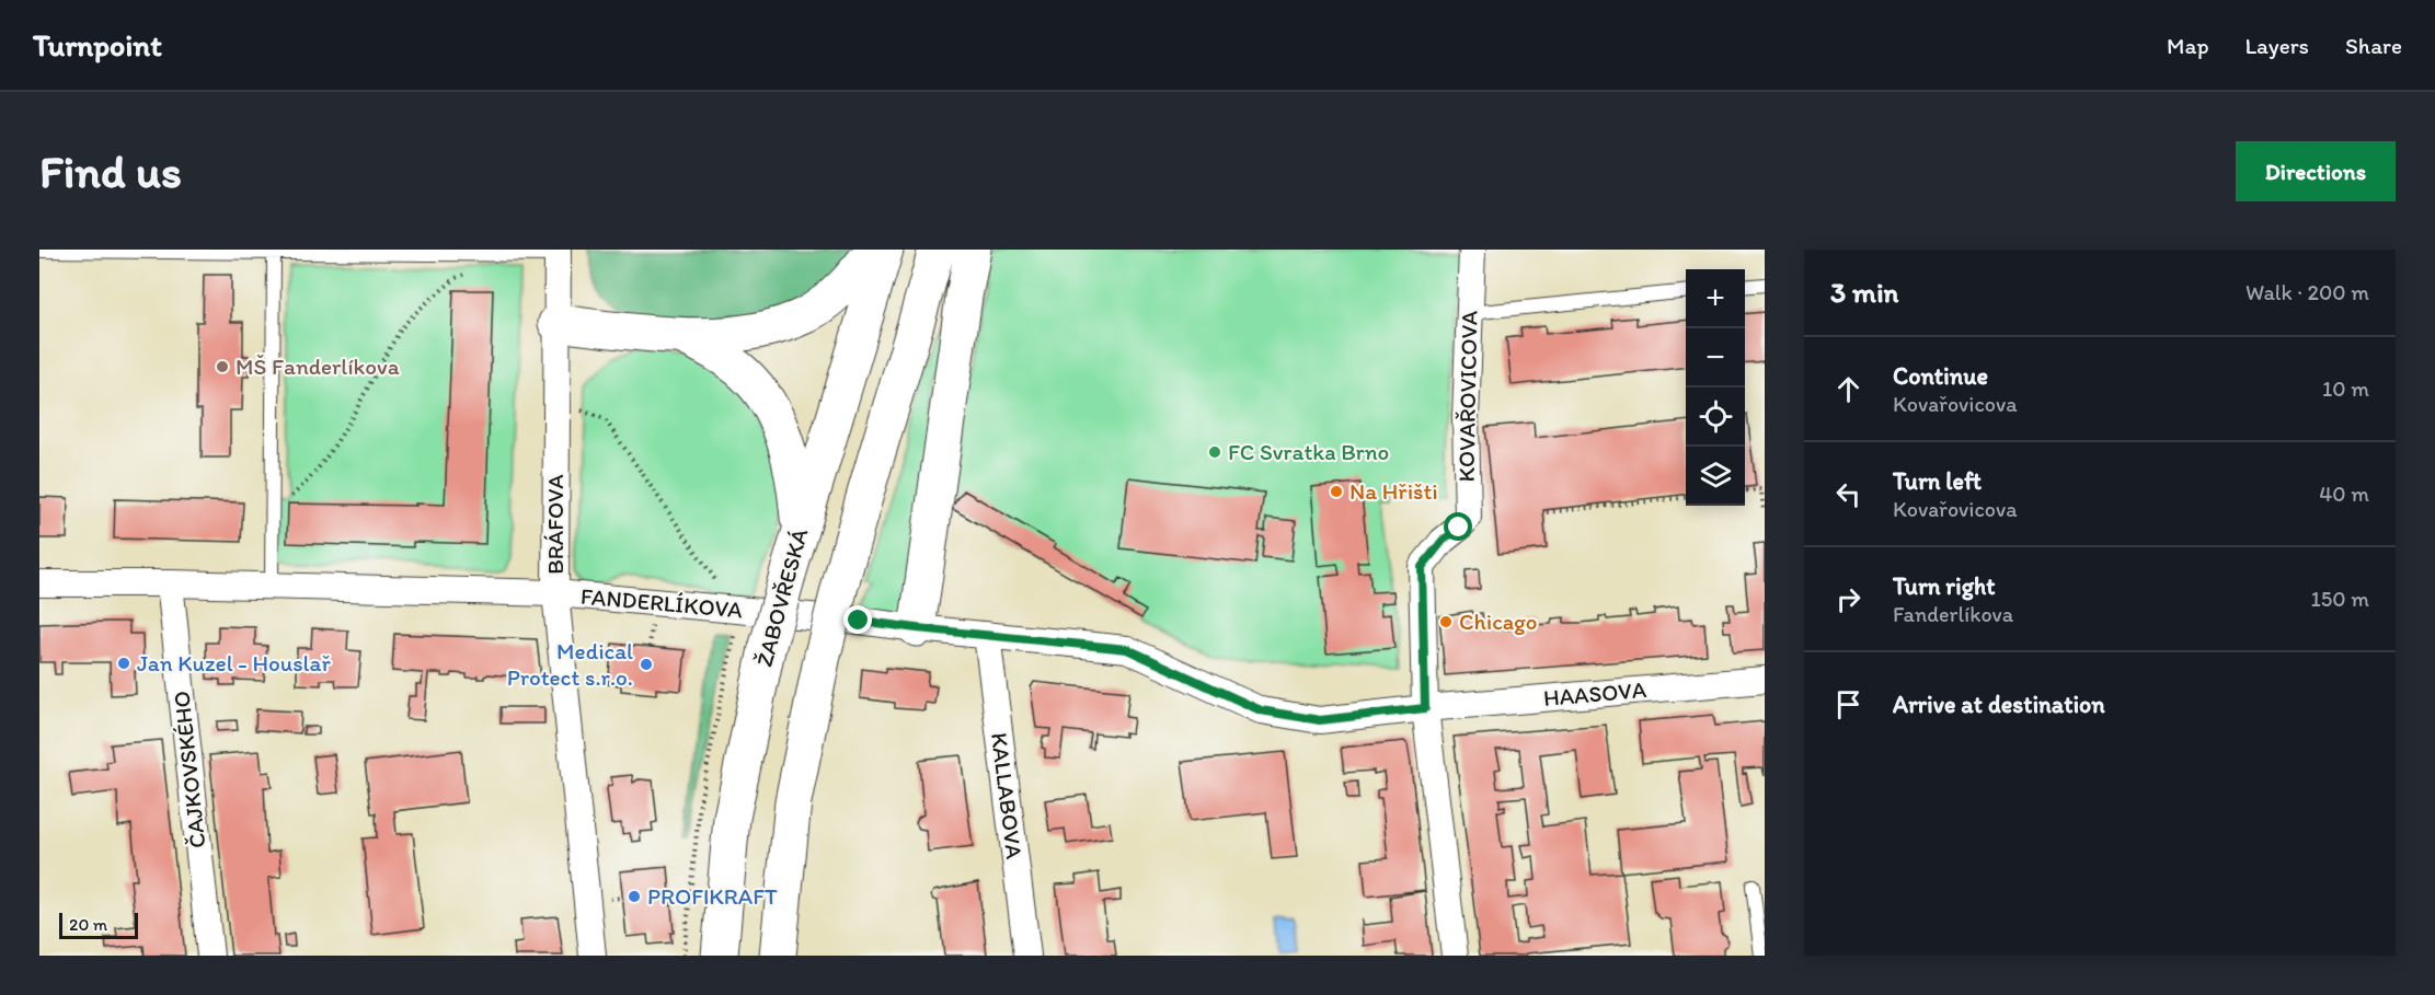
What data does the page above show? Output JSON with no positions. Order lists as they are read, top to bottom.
{
  "streets": {
    "highway": ["ŽABOVŘESKÁ"],
    "street": [
      "KOVAŘOVICOVA",
      "BRÁFOVA",
      "FANDERLÍKOVA",
      "HAASOVA",
      "ČAJKOVSKÉHO",
      "KALLABOVA"
    ]
  },
  "crossings": [
    ["KOVAŘOVICOVA", "FANDERLÍKOVA"],
    ["KOVAŘOVICOVA", "HAASOVA"],
    ["BRÁFOVA", "FANDERLÍKOVA"],
    ["FANDERLÍKOVA", "HAASOVA"],
    ["FANDERLÍKOVA", "ČAJKOVSKÉHO"],
    ["FANDERLÍKOVA", "KALLABOVA"]
  ],
  "places": [
    "MŠ Fanderlíkova",
    "FC Svratka Brno",
    "Na Hřišti",
    "Chicago",
    "Jan Kuzel - Houslař",
    "Medical Protect s.r.o.",
    "PROFIKRAFT"
  ],
  "scale_bar": "20 m",
  "page": {
    "header": "Turnpoint",
    "nav": ["Map", "Layers", "Share"],
    "buttons": "Directions",
    "title": "Find us",
    "heading": ["3 min", "Walk · 200 m"],
    "map_buttons": ["+", "−"],
    "list": [
      ["Continue", "Kovařovicova", "10 m"],
      ["Turn left", "Kovařovicova", "40 m"],
      ["Turn right", "Fanderlíkova", "150 m"],
      "Arrive at destination"
    ],
    "scale": "20 m"
  }
}
